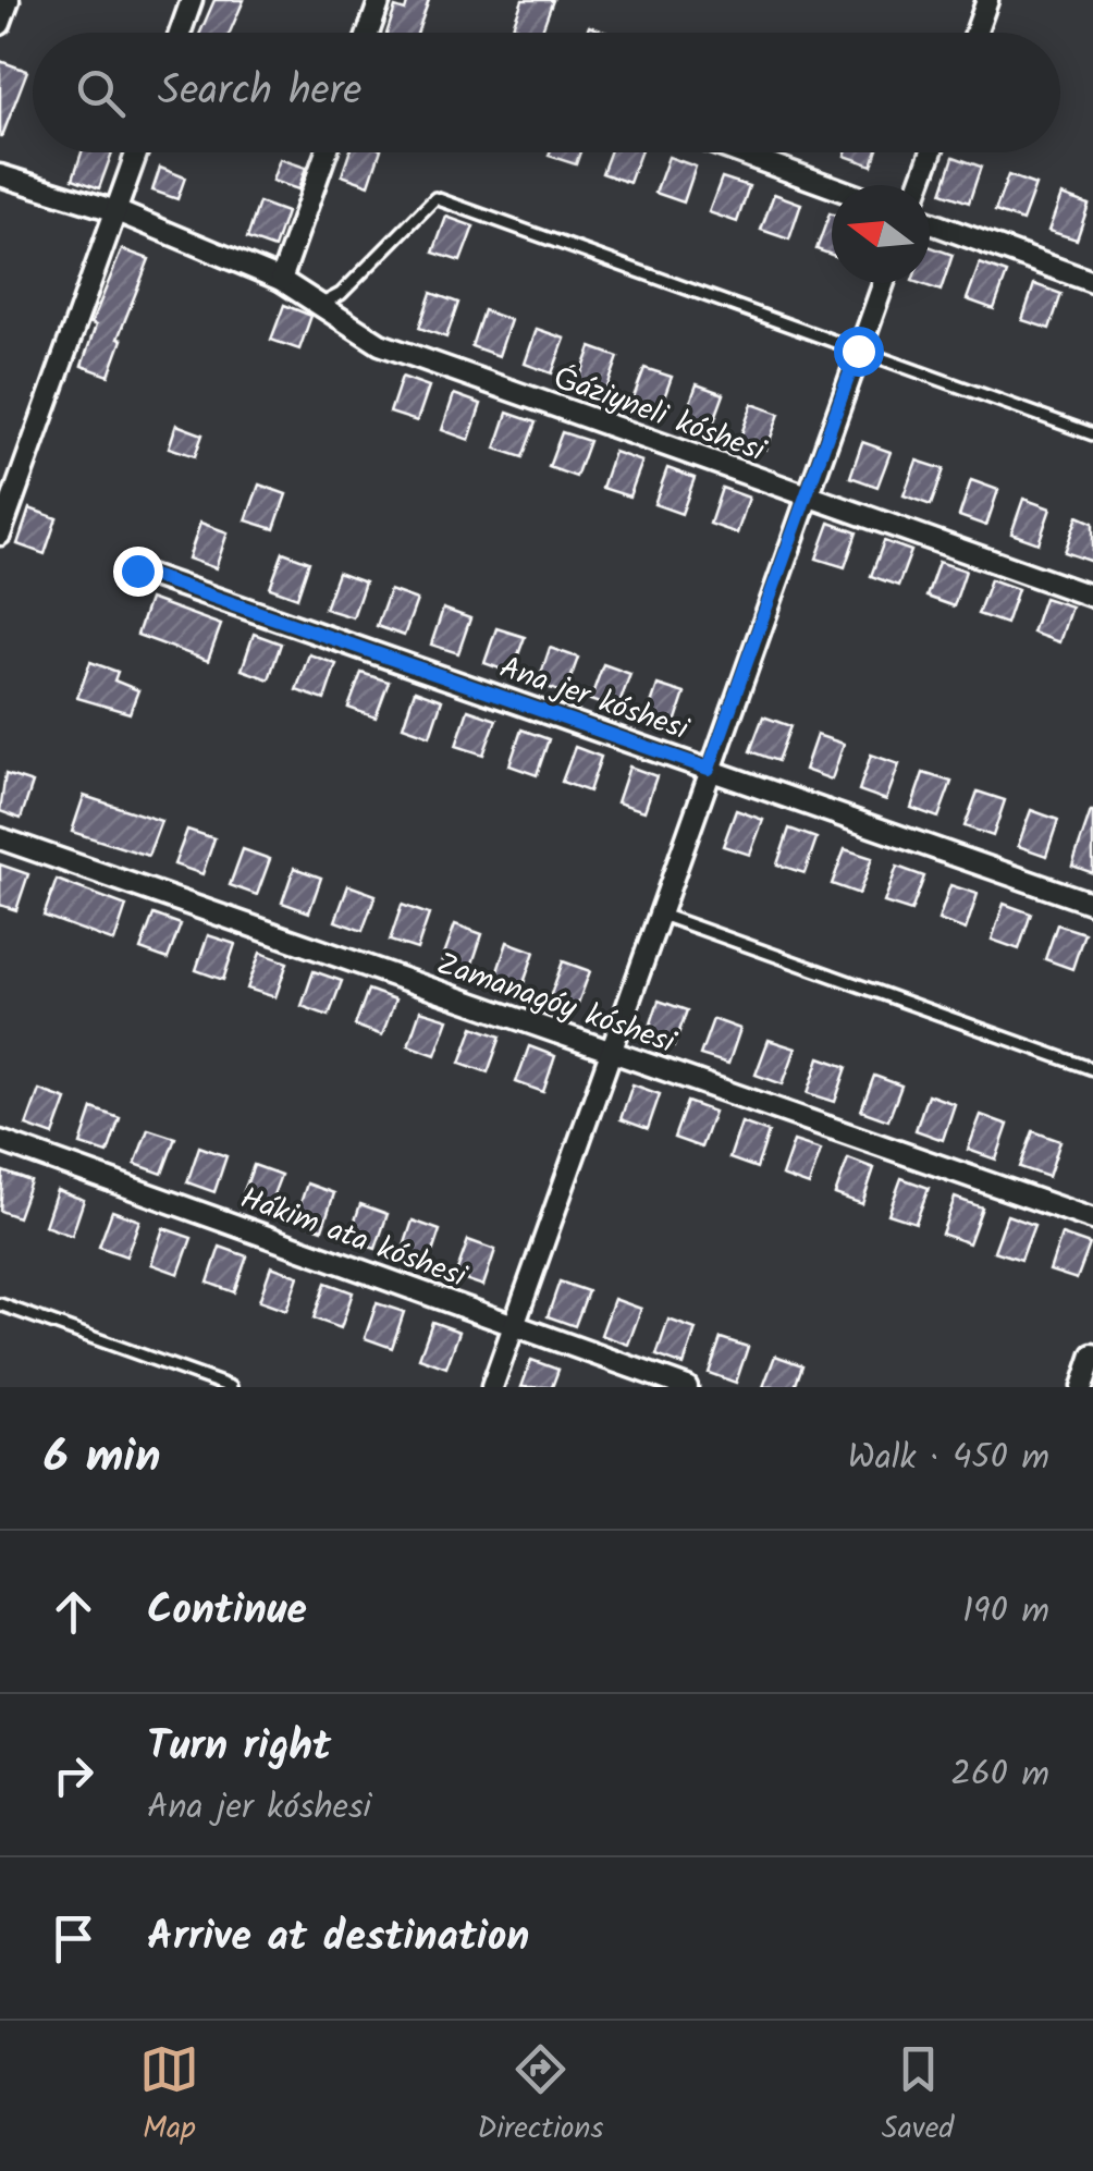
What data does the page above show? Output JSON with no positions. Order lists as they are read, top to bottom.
{
  "streets": {
    "street": [
      "Ǵáziyneli kóshesi",
      "Ana jer kóshesi",
      "Zamanagóy kóshesi",
      "Hákim ata kóshesi"
    ]
  },
  "north": "left",
  "page": {
    "search": "Search here",
    "heading": ["6 min", "Walk · 450 m"],
    "list": [
      ["Continue", "190 m"],
      ["Turn right", "Ana jer kóshesi", "260 m"],
      "Arrive at destination"
    ],
    "nav": ["Map", "Directions", "Saved"]
  }
}
